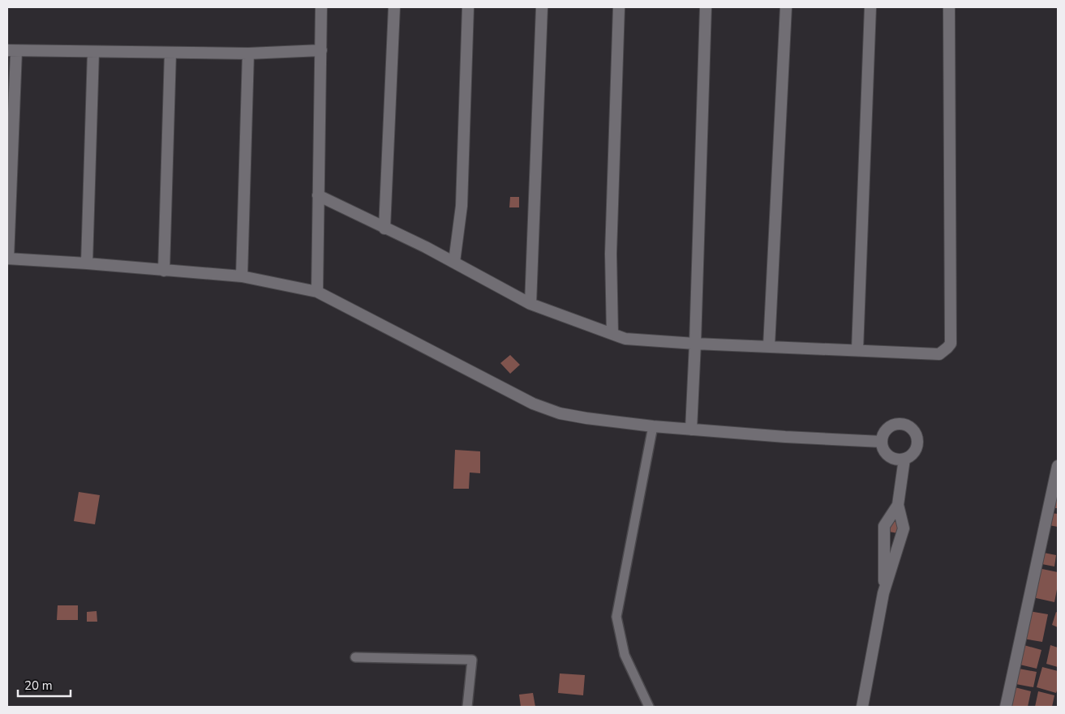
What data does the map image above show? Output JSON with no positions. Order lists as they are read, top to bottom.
{
  "scale_bar": "20 m"
}
